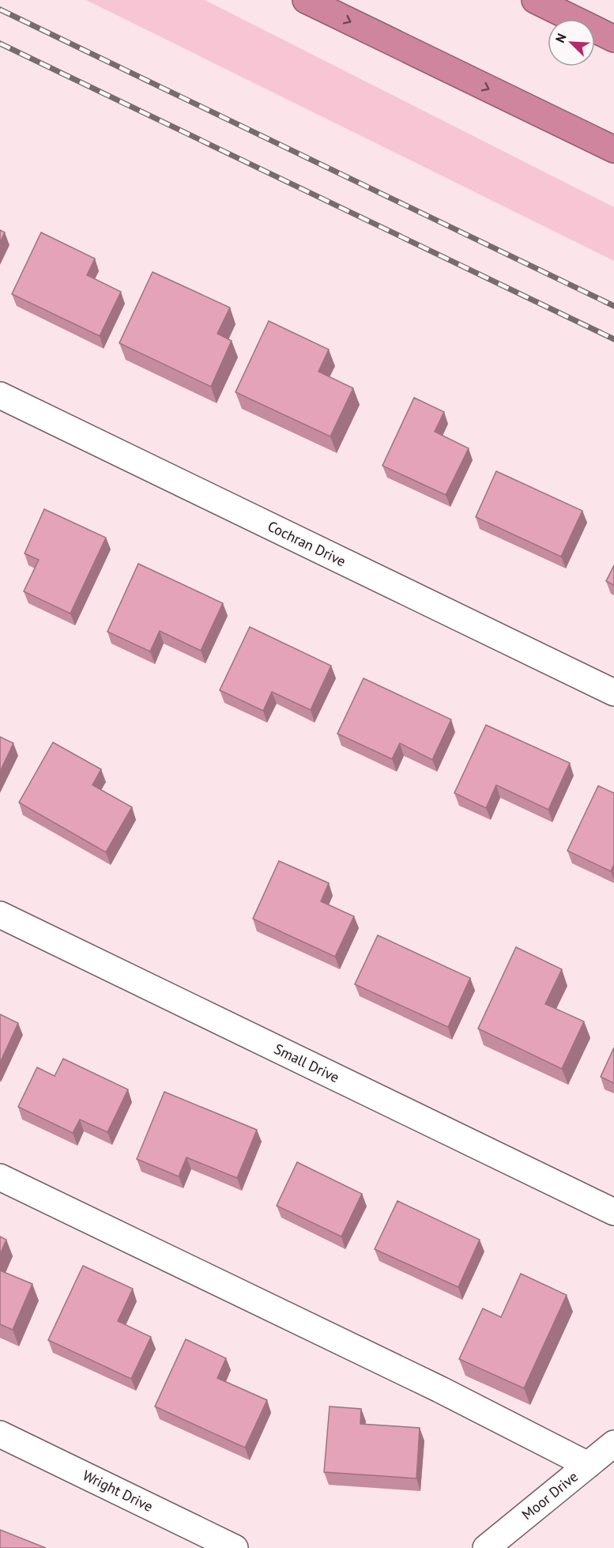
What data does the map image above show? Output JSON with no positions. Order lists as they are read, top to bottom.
{
  "streets": {
    "street": [
      "Cochran Drive",
      "Small Drive",
      "Wright Drive",
      "Moor Drive"
    ]
  },
  "north": "top left"
}
